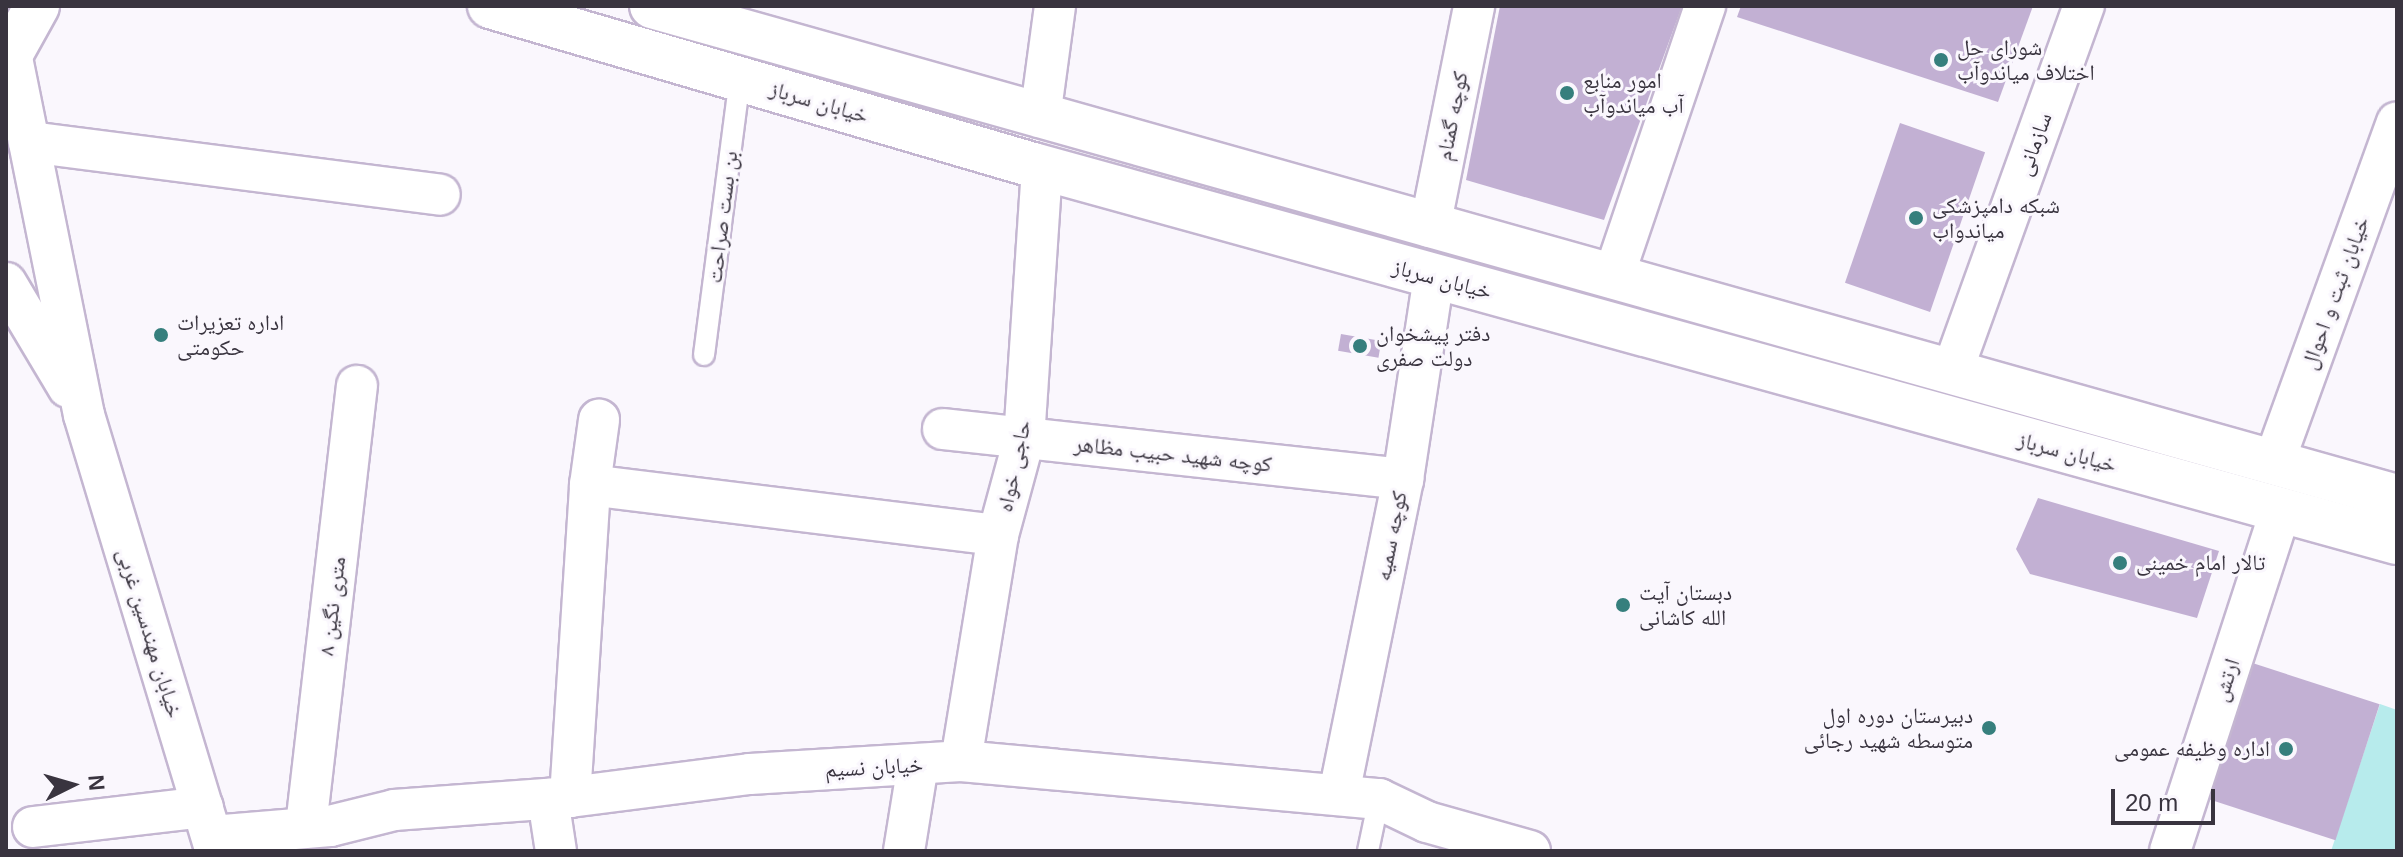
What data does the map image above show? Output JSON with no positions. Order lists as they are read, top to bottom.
{
  "streets": {
    "main road": ["خیابان سرباز"],
    "street": [
      "کوچه گمنام",
      "سازمانی",
      "خیابان ثبت و احوال",
      "کوچه شهید حبیب مظاهر",
      "حاجی خواه",
      "کوچه سمیه",
      "۸ متری نگین",
      "خیابان مهندسین غربی",
      "ارتش",
      "خیابان نسیم"
    ],
    "lane": ["بن بست صراحت"]
  },
  "crossings": [
    ["خیابان سرباز", "کوچه گمنام"],
    ["خیابان سرباز", "سازمانی"],
    ["خیابان سرباز", "بن بست صراحت"],
    ["خیابان سرباز", "خیابان ثبت و احوال"],
    ["خیابان سرباز", "حاجی خواه"],
    ["خیابان سرباز", "کوچه سمیه"],
    ["خیابان سرباز", "ارتش"],
    ["کوچه شهید حبیب مظاهر", "حاجی خواه"],
    ["کوچه شهید حبیب مظاهر", "کوچه سمیه"],
    ["حاجی خواه", "خیابان نسیم"],
    ["کوچه سمیه", "خیابان نسیم"],
    ["۸ متری نگین", "خیابان نسیم"],
    ["خیابان مهندسین غربی", "خیابان نسیم"]
  ],
  "places": [
    "شورای حل اختلاف میاندوآب",
    "امور منابع آب میاندوآب",
    "شبکه دامپزشکی میاندواب",
    "اداره تعزیرات حکومتی",
    "دفتر پیشخوان دولت صفری",
    "تالار امام خمینی",
    "دبستان آیت الله کاشانی",
    "دبیرستان دوره اول متوسطه شهید رجائی",
    "اداره وظیفه عمومی"
  ],
  "scale_bar": "20 m",
  "north": "right"
}
